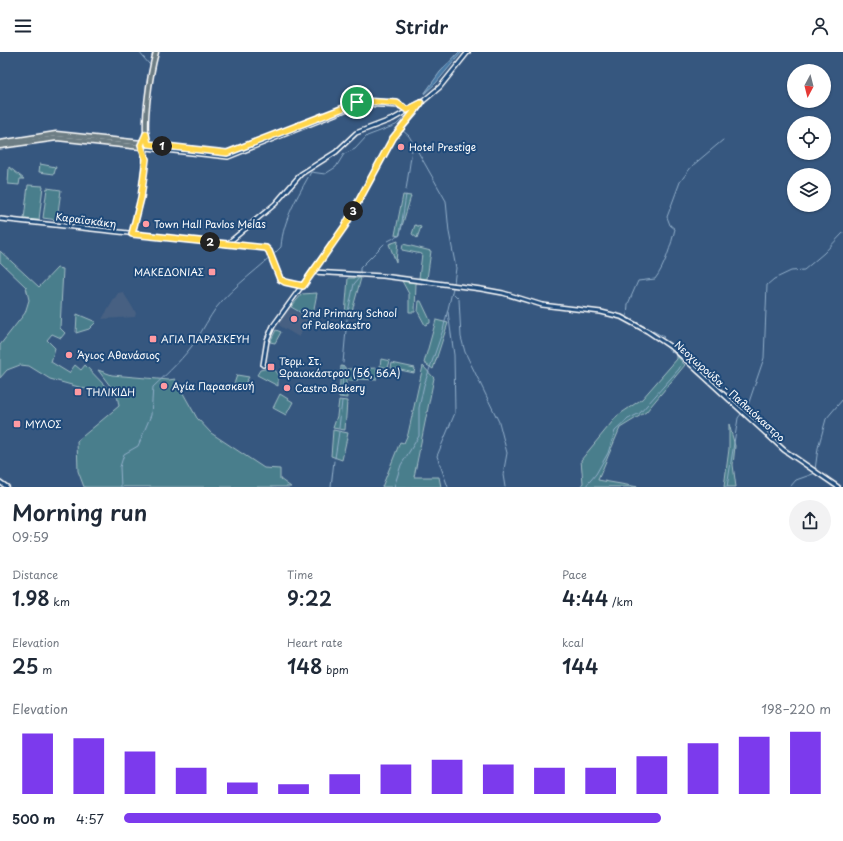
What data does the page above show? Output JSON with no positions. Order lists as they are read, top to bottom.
{
  "streets": {
    "street": ["Καραϊσκάκη", "Νεοχωρούδα - Παλαιόκαστρο"]
  },
  "places": {
    "other": [
      "Hotel Prestige",
      "Town Hall Pavlos Melas",
      "2nd Primary School of Paleokastro",
      "Άγιος Αθανάσιος",
      "Αγία Παρασκευή",
      "Castro Bakery"
    ],
    "transit": [
      "ΜΑΚΕΔΟΝΙΑΣ",
      "ΑΓΙΑ ΠΑΡΑΣΚΕΥΗ",
      "Τερμ. Στ. Ωραιοκάστρου (56, 56Α)",
      "ΤΗΛΙΚΙΔΗ",
      "ΜΥΛΟΣ"
    ]
  },
  "north": "bottom",
  "page": {
    "header": "Stridr",
    "pins": ["1", "3", "2"],
    "heading": ["Morning run", "09:59"],
    "stats": [
      ["Distance", "1.98 km"],
      ["Time", "9:22"],
      ["Pace", "4:44 /km"],
      ["Elevation", "25 m"],
      ["Heart rate", "148 bpm"],
      ["kcal", "144"]
    ],
    "chart": ["Elevation", "198–220 m"],
    "list": [
      {
        "name": "500 m",
        "note": "4:57"
      }
    ]
  }
}
